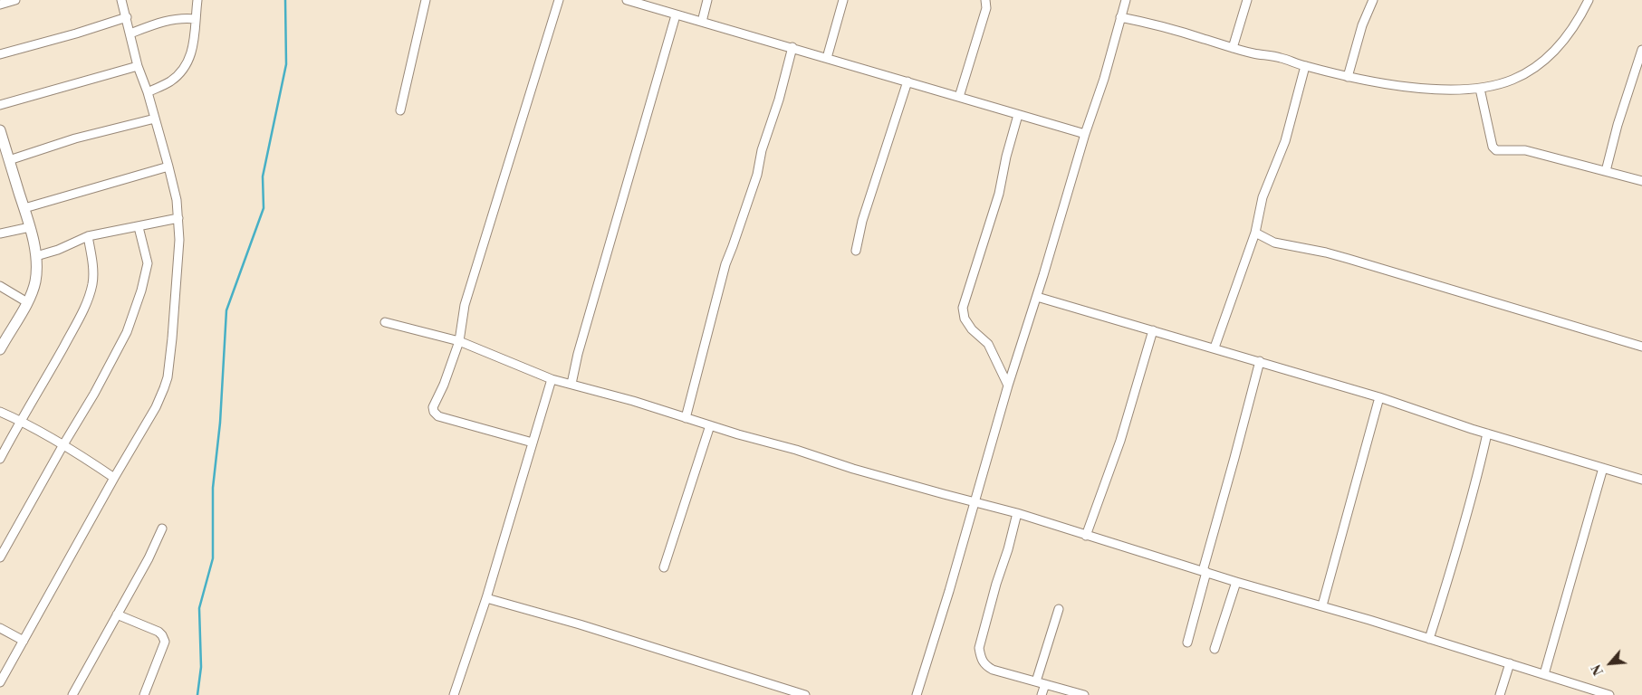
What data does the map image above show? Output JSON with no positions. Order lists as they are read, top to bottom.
{
  "north": "bottom left"
}
